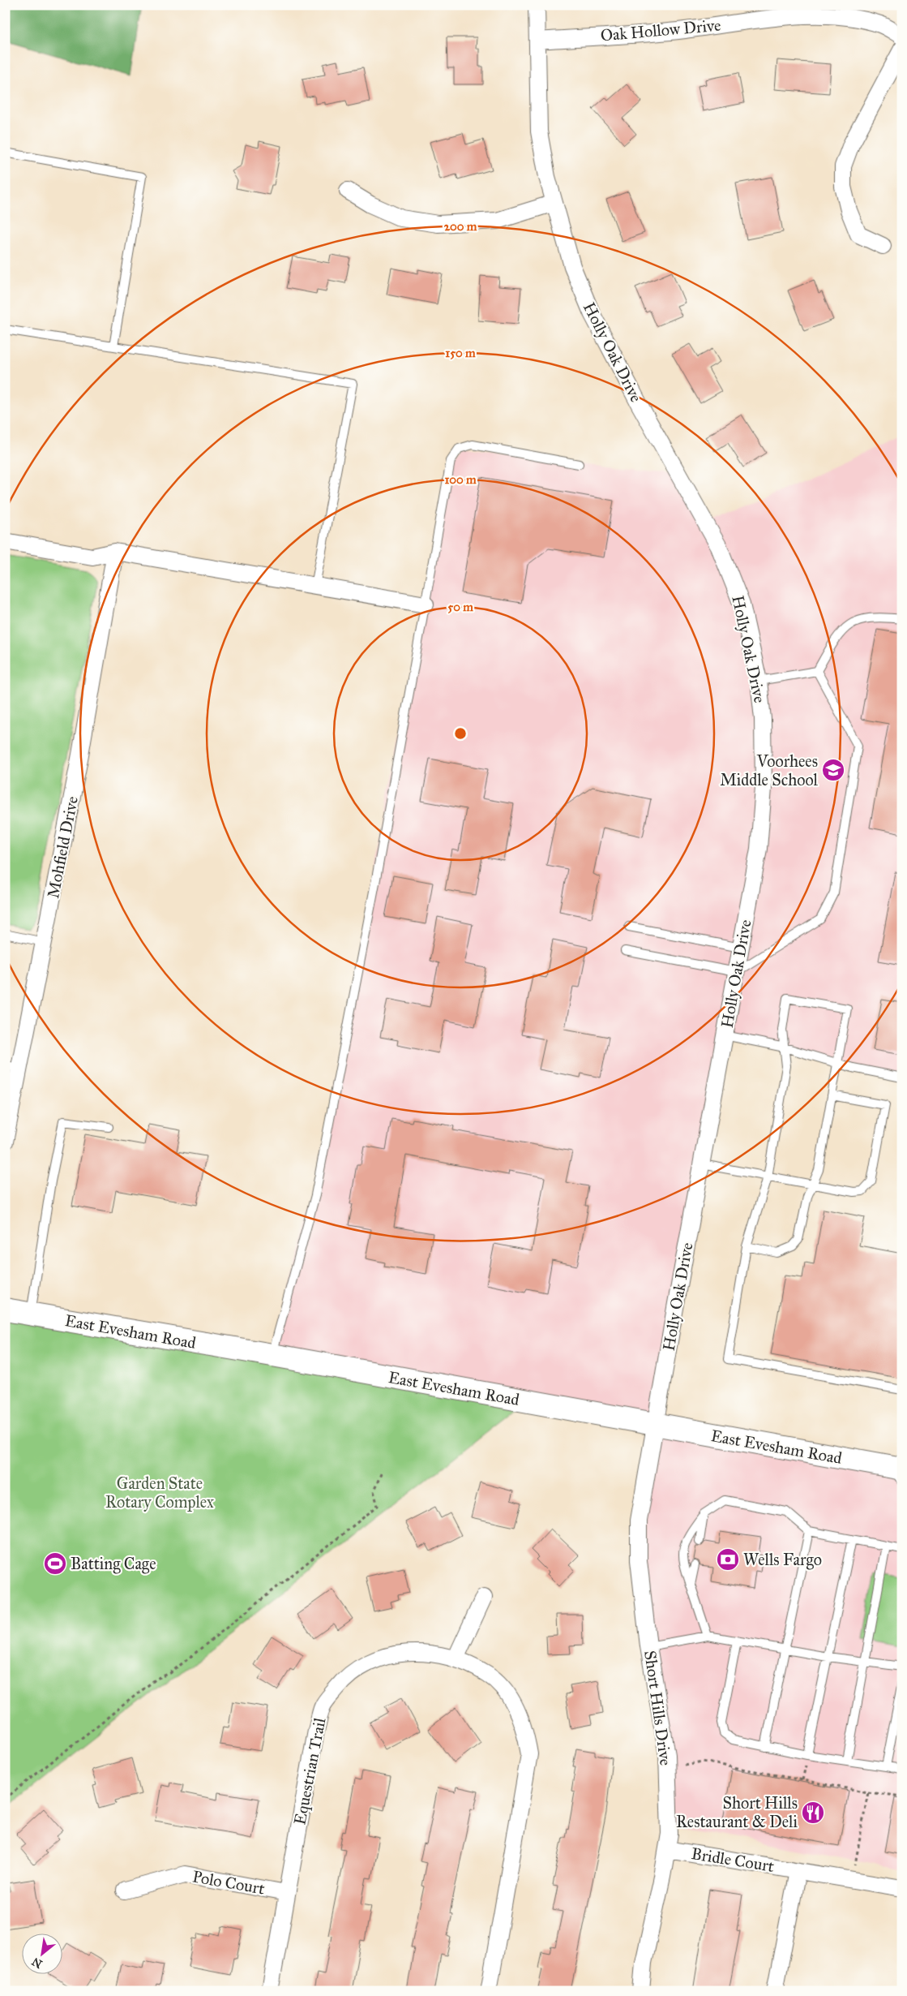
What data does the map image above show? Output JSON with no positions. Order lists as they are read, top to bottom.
{
  "streets": {
    "main road": ["East Evesham Road"],
    "street": [
      "Oak Hollow Drive",
      "Holly Oak Drive",
      "Mohfield Drive",
      "Short Hills Drive",
      "Equestrian Trail",
      "Bridle Court",
      "Polo Court"
    ]
  },
  "crossings": [
    ["Oak Hollow Drive", "Holly Oak Drive"],
    ["Holly Oak Drive", "East Evesham Road"],
    ["Holly Oak Drive", "Short Hills Drive"],
    ["East Evesham Road", "Short Hills Drive"],
    ["Short Hills Drive", "Bridle Court"],
    ["Equestrian Trail", "Polo Court"]
  ],
  "parks": ["Garden State Rotary Complex"],
  "places": {
    "school or university": ["Voorhees Middle School"],
    "bank": ["Wells Fargo"],
    "sports": ["Batting Cage"],
    "restaurant": ["Short Hills Restaurant & Deli"]
  },
  "north": "bottom left",
  "rings": [
    "200 m",
    "150 m",
    "100 m",
    "50 m"
  ]
}
